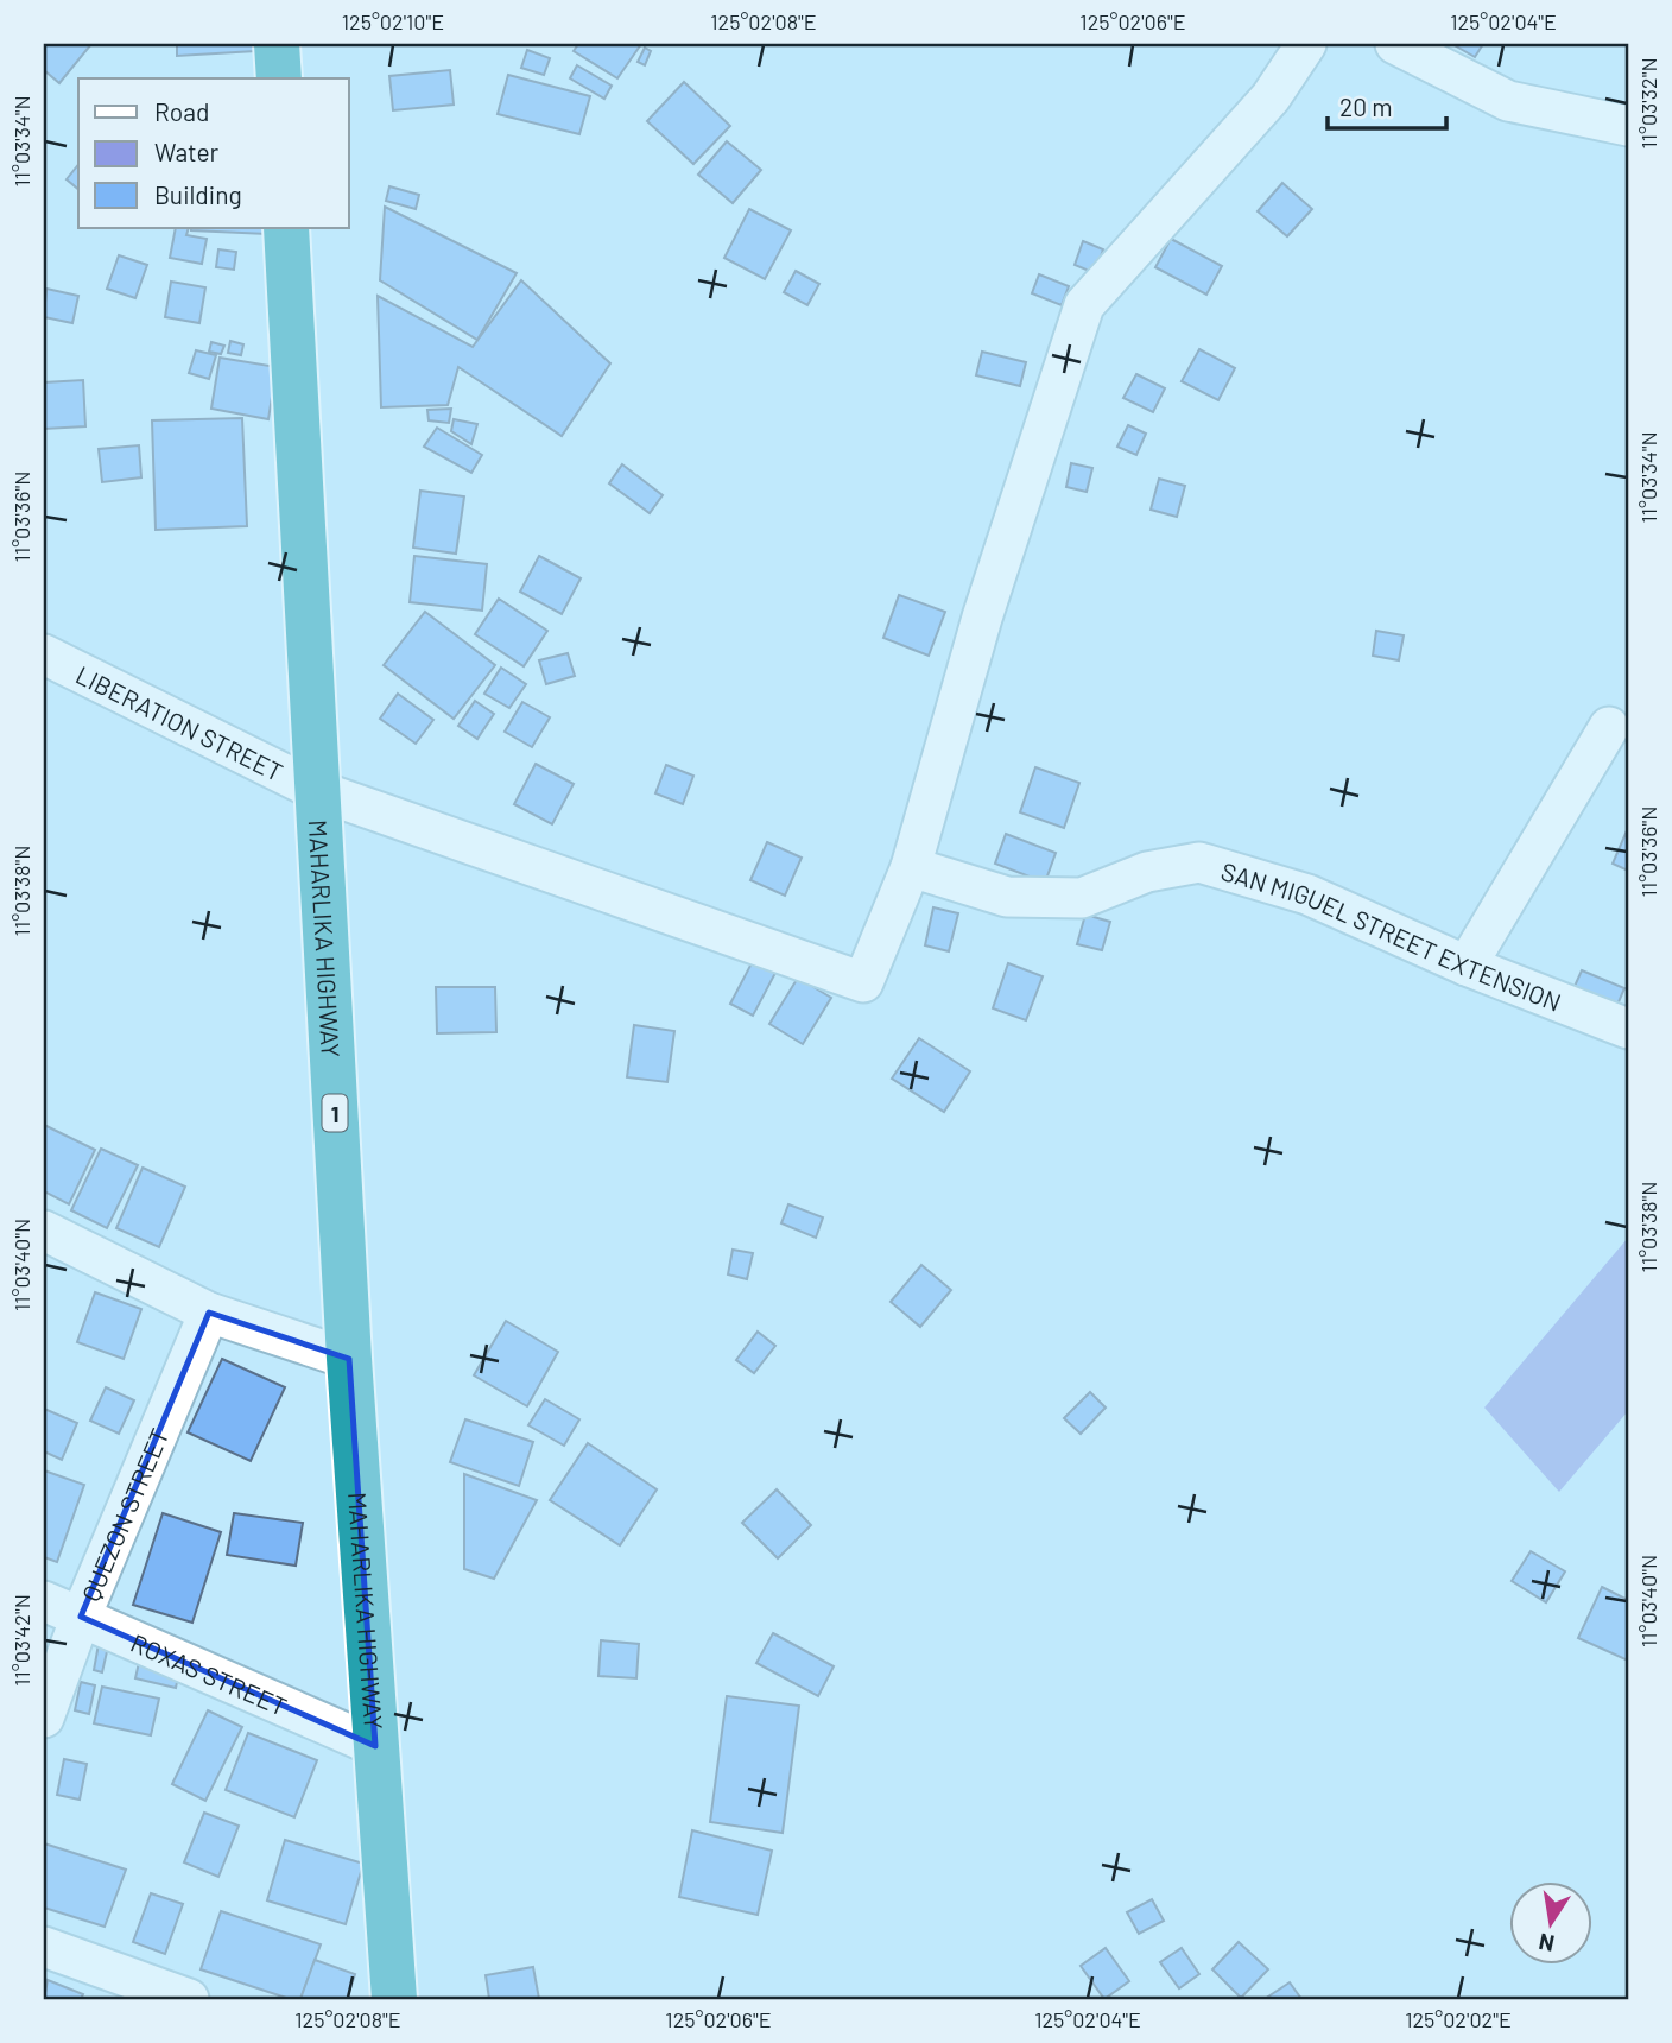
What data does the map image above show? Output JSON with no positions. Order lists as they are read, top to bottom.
{
  "streets": {
    "highway": ["MAHARLIKA HIGHWAY", "1"],
    "street": [
      "LIBERATION STREET",
      "SAN MIGUEL STREET EXTENSION",
      "QUEZON STREET",
      "ROXAS STREET"
    ]
  },
  "crossings": [
    ["LIBERATION STREET", "SAN MIGUEL STREET EXTENSION"],
    ["LIBERATION STREET", "MAHARLIKA HIGHWAY"],
    ["MAHARLIKA HIGHWAY", "ROXAS STREET"],
    ["QUEZON STREET", "ROXAS STREET"]
  ],
  "legend": ["Road", "Water", "Building"],
  "scale_bar": "20 m",
  "north": "bottom",
  "coordinates": [
    "125°02'10\"E",
    "125°02'08\"E",
    "125°02'06\"E",
    "125°02'04\"E",
    "11°03'32\"N",
    "11°03'34\"N",
    "11°03'36\"N",
    "11°03'38\"N",
    "11°03'40\"N",
    "11°03'42\"N",
    "125°02'02\"E"
  ]
}
